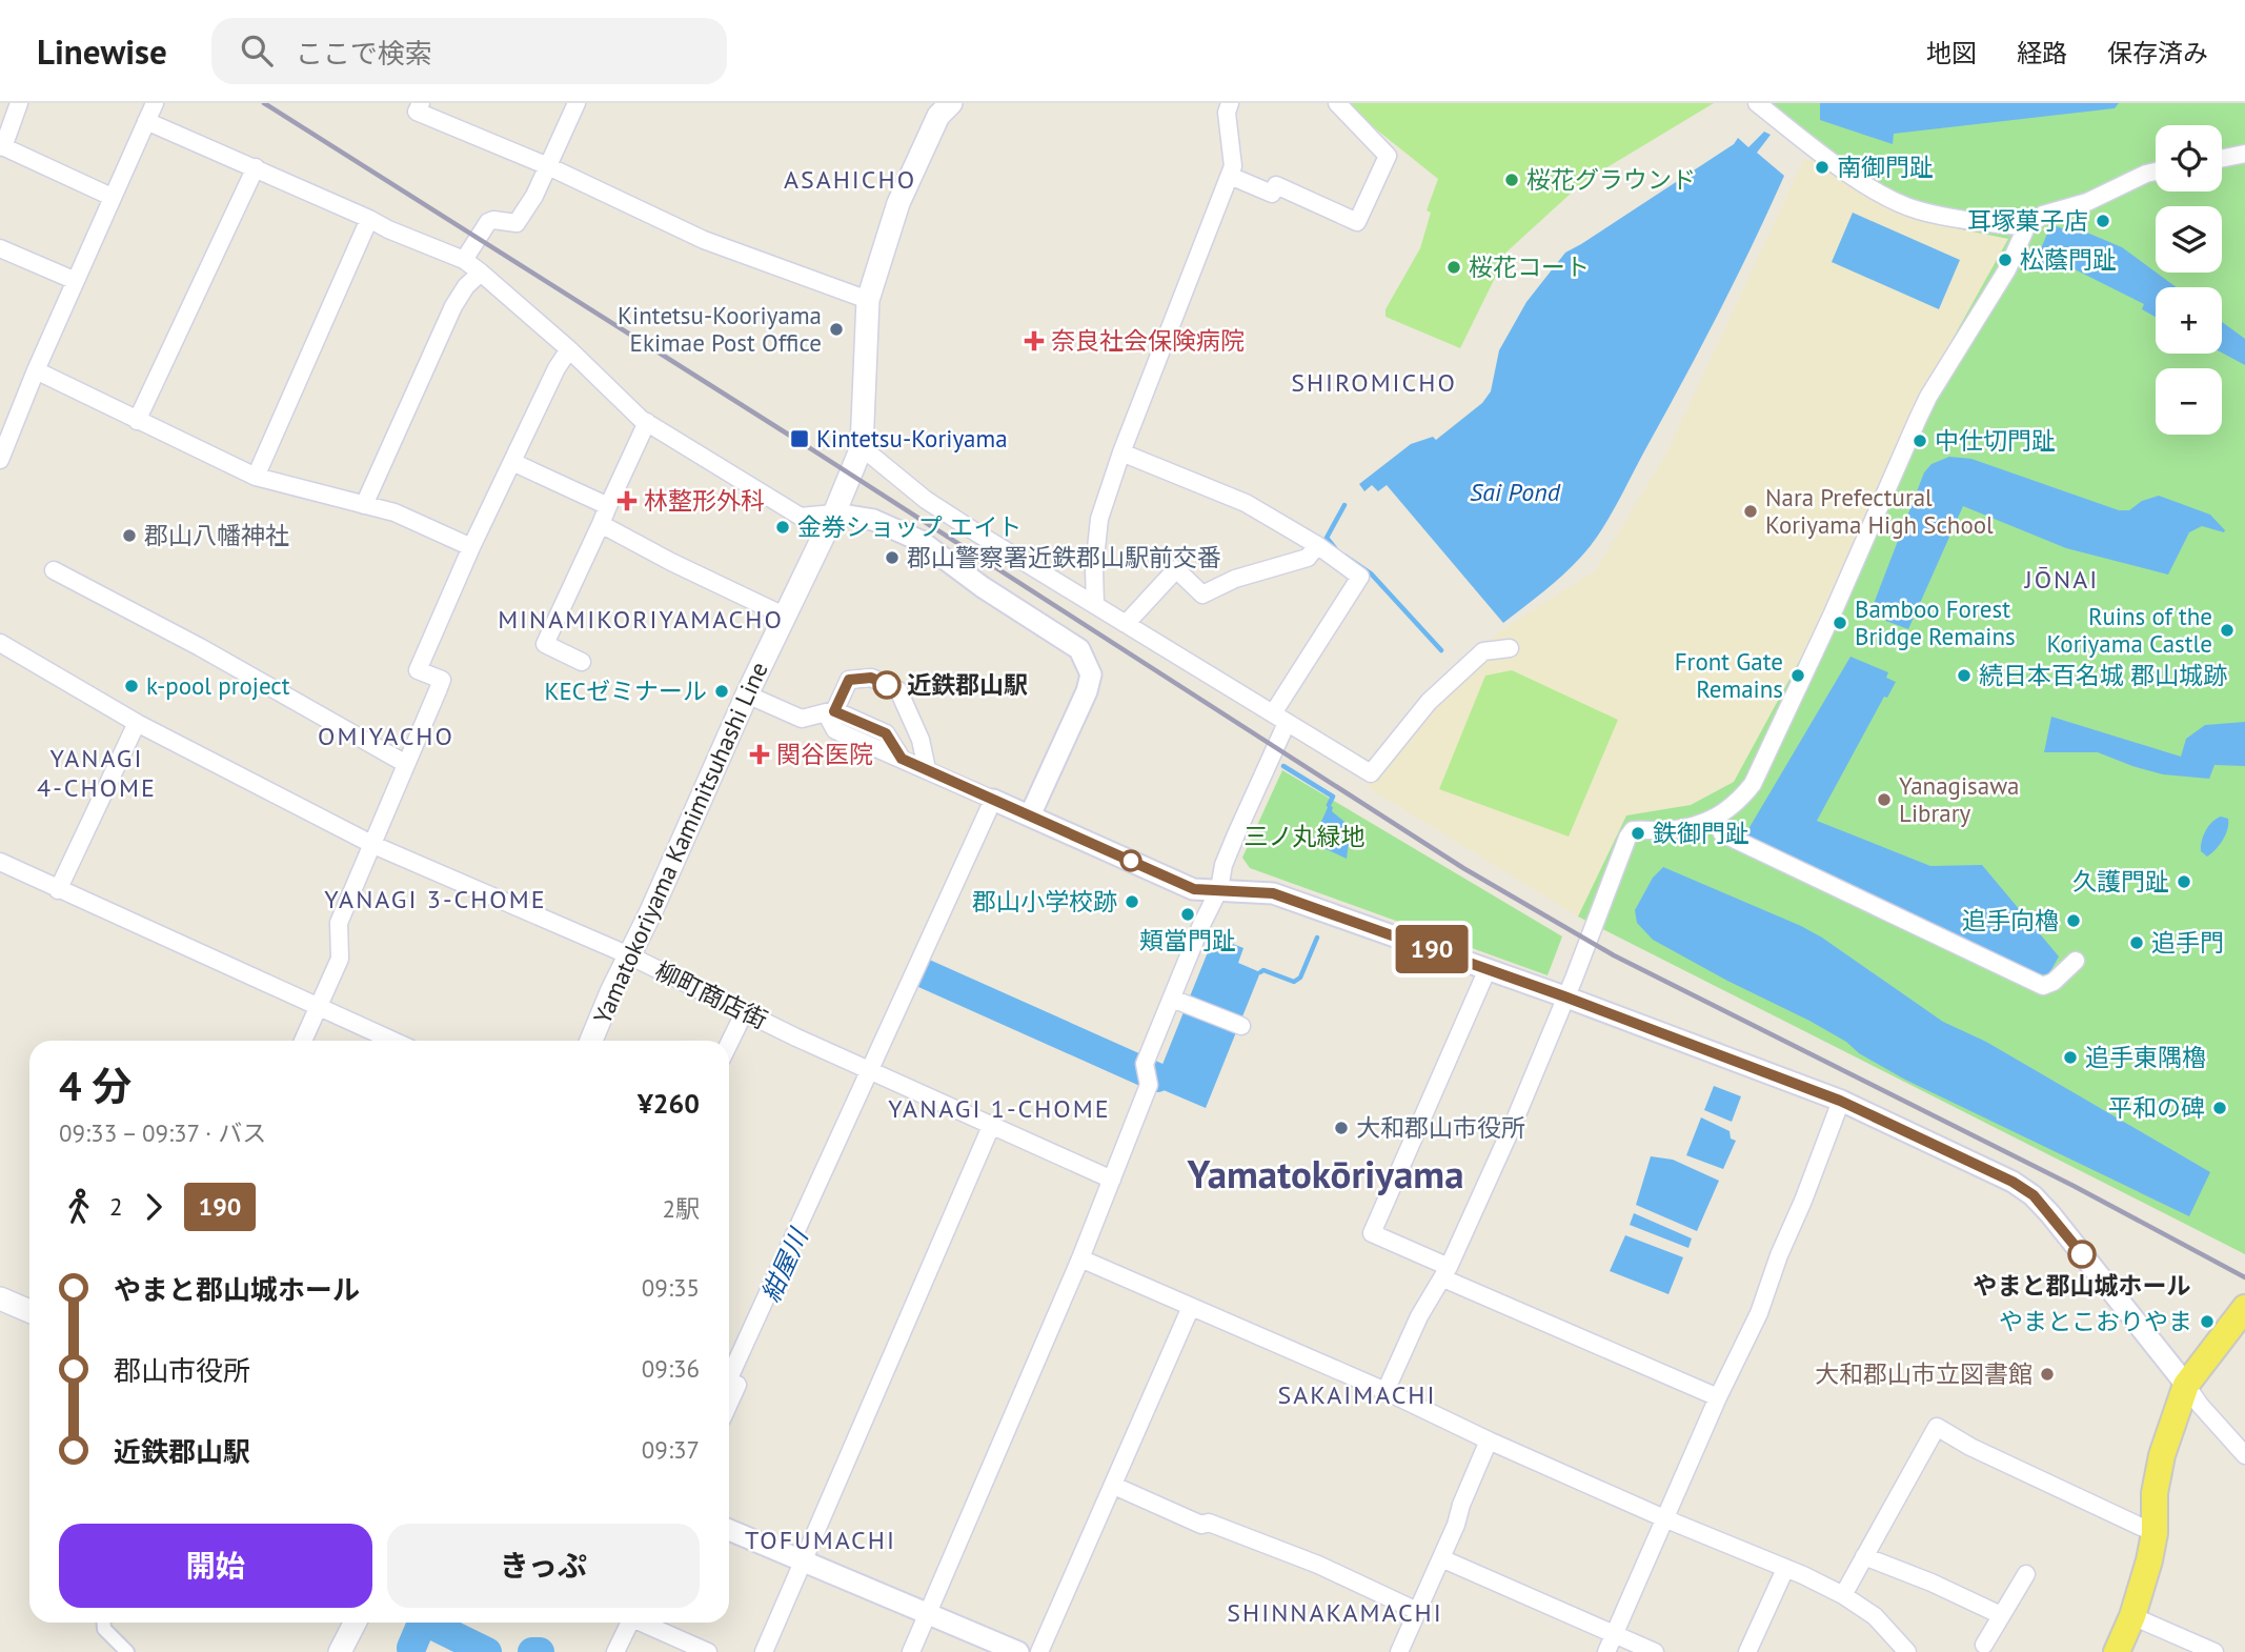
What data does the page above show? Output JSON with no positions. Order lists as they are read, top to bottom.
{
  "streets": {
    "main road": ["Yamatokoriyama Kamimitsuhashi Line"],
    "street": ["柳町商店街"]
  },
  "crossings": [
    ["Yamatokoriyama Kamimitsuhashi Line", "柳町商店街"]
  ],
  "districts": [
    "ASAHICHO",
    "SHIROMICHO",
    "JŌNAI",
    "MINAMIKORIYAMACHO",
    "OMIYACHO",
    "YANAGI 4-CHOME",
    "YANAGI 3-CHOME",
    "YANAGI 1-CHOME",
    "Yamatokōriyama",
    "SAKAIMACHI",
    "TOFUMACHI",
    "SHINNAKAMACHI"
  ],
  "water": ["Sai Pond", "紺屋川"],
  "parks": ["三ノ丸緑地"],
  "places": {
    "other": [
      "南御門趾",
      "桜花グラウンド",
      "耳塚菓子店",
      "松蔭門趾",
      "桜花コート",
      "Kintetsu-Kooriyama Ekimae Post Office",
      "中仕切門趾",
      "Nara Prefectural Koriyama High School",
      "金券ショップ エイト",
      "郡山八幡神社",
      "郡山警察署近鉄郡山駅前交番",
      "Bamboo Forest Bridge Remains",
      "Ruins of the Koriyama Castle",
      "Front Gate Remains",
      "続日本百名城 郡山城跡",
      "近鉄郡山駅",
      "k-pool project",
      "KECゼミナール",
      "Yanagisawa Library",
      "鉄御門趾",
      "久護門趾",
      "郡山小学校跡",
      "頬當門趾",
      "追手向櫓",
      "追手門",
      "追手東隅櫓",
      "平和の碑",
      "大和郡山市役所",
      "やまと郡山城ホール",
      "やまとこおりやま",
      "大和郡山市立図書館"
    ],
    "health": ["奈良社会保険病院", "林整形外科", "関谷医院"],
    "transit": ["Kintetsu-Koriyama"]
  },
  "lines": ["bus line 190"],
  "page": {
    "header": "Linewise",
    "search": "ここで検索",
    "nav": ["地図", "経路", "保存済み"],
    "on_map": "190",
    "map_buttons": ["+", "−"],
    "heading": ["4 分", "09:33 – 09:37 · バス", "¥260"],
    "legs": ["2", "190", "2駅"],
    "list": [
      {
        "name": "やまと郡山城ホール",
        "value": "09:35"
      },
      {
        "name": "郡山市役所",
        "value": "09:36"
      },
      {
        "name": "近鉄郡山駅",
        "value": "09:37"
      }
    ],
    "buttons": ["開始", "きっぷ"]
  }
}
